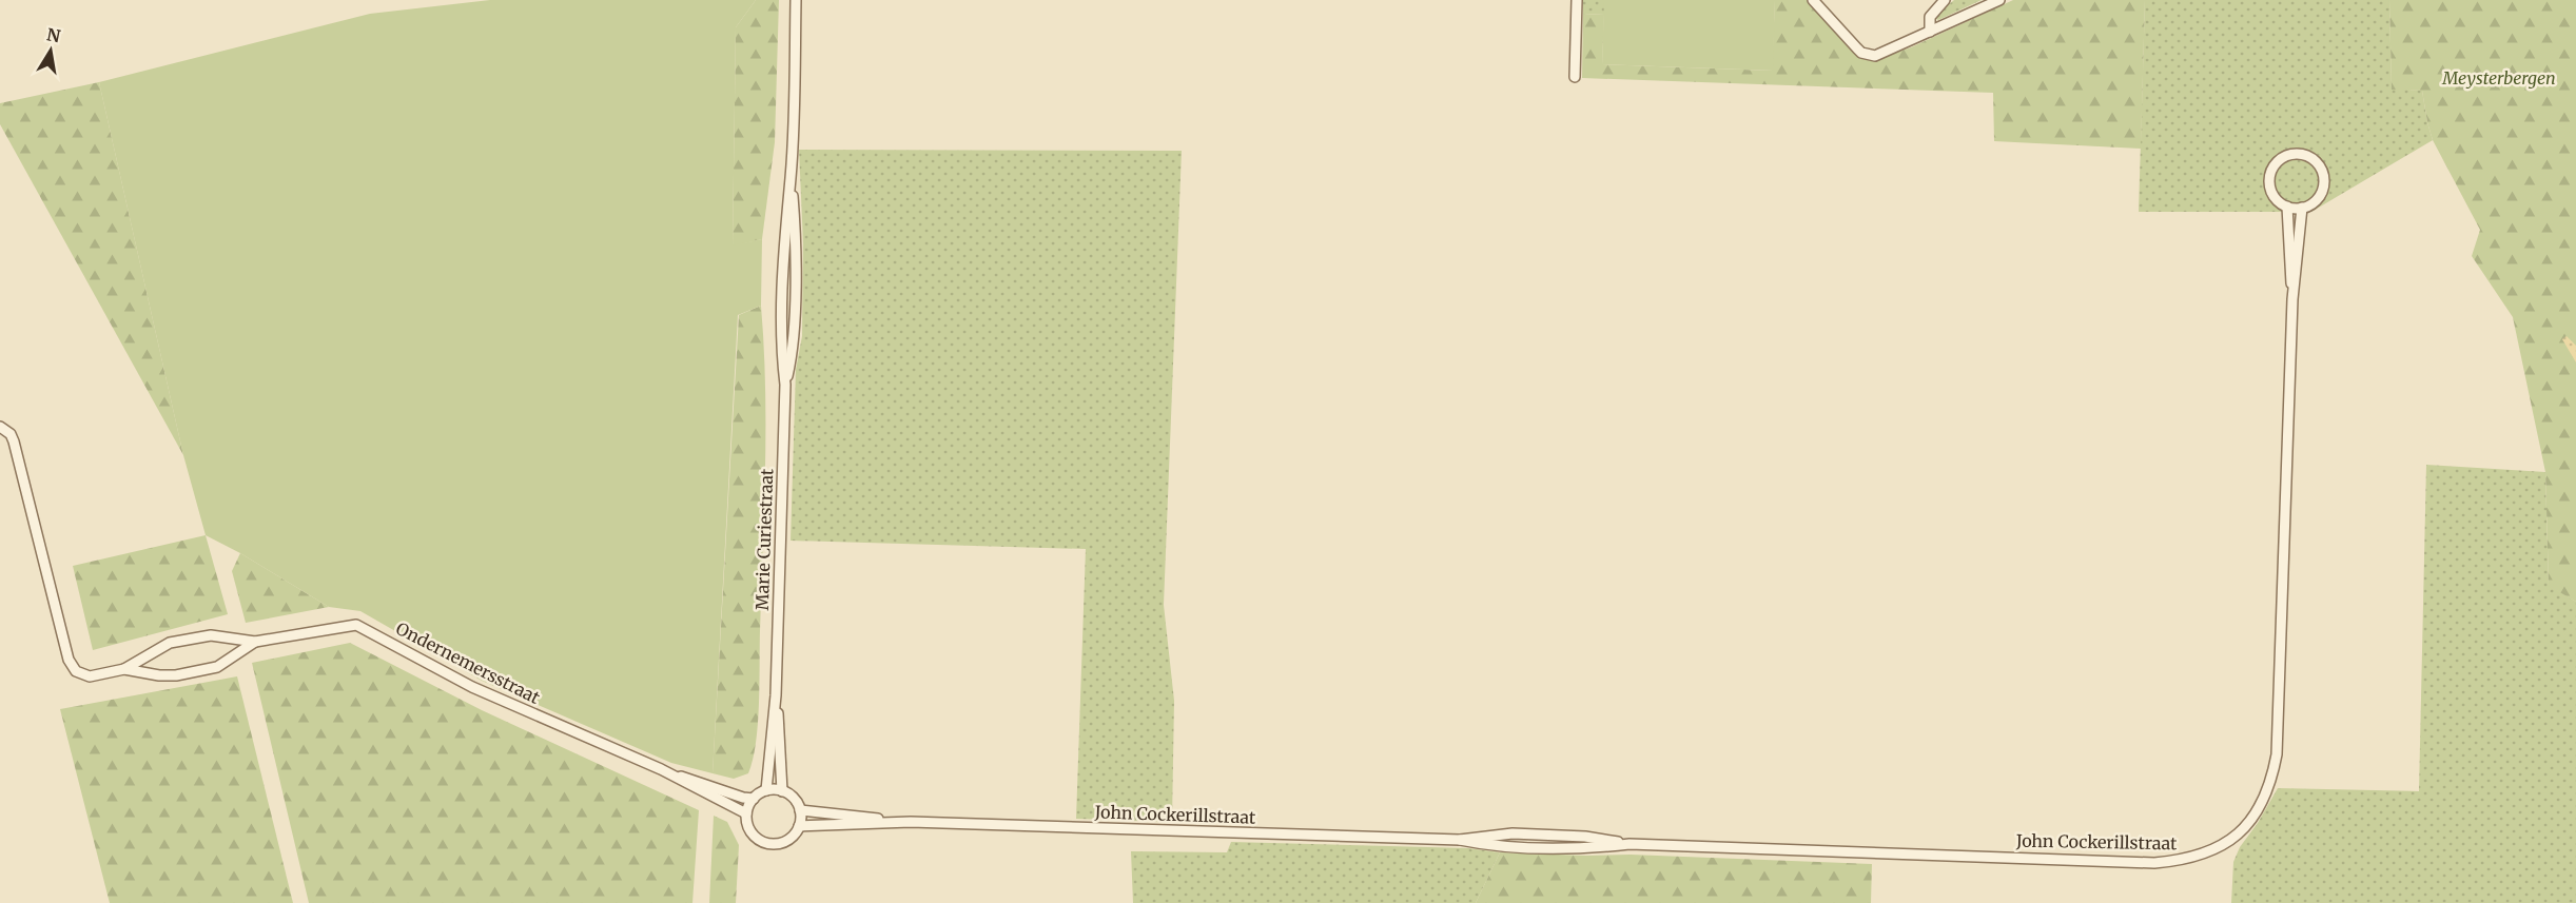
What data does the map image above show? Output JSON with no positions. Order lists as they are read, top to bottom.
{
  "streets": {
    "street": ["Marie Curiestraat", "Ondernemersstraat", "John Cockerillstraat"]
  },
  "crossings": [
    ["Ondernemersstraat", "John Cockerillstraat"]
  ],
  "parks": ["Meysterbergen"],
  "north": "top"
}
